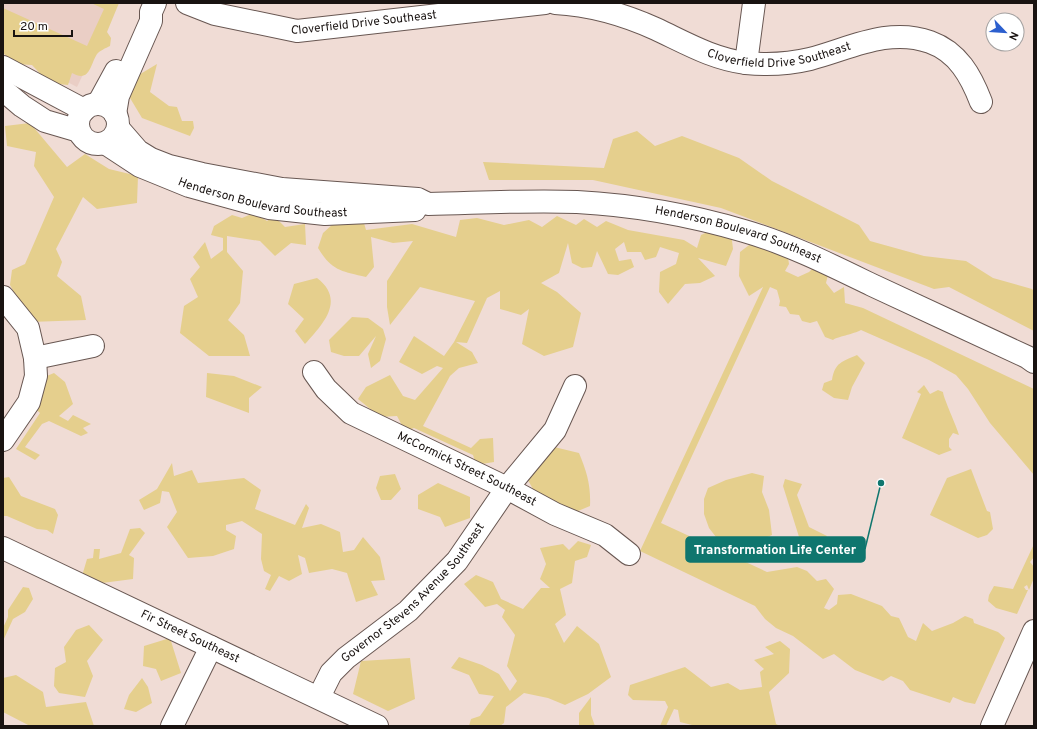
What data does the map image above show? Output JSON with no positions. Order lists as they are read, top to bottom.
{
  "streets": {
    "street": [
      "Cloverfield Drive Southeast",
      "Henderson Boulevard Southeast",
      "McCormick Street Southeast",
      "Governor Stevens Avenue Southeast",
      "Fir Street Southeast"
    ]
  },
  "crossings": [
    ["McCormick Street Southeast", "Governor Stevens Avenue Southeast"],
    ["Governor Stevens Avenue Southeast", "Fir Street Southeast"]
  ],
  "places": ["Transformation Life Center"],
  "scale_bar": "20 m",
  "north": "bottom right"
}
